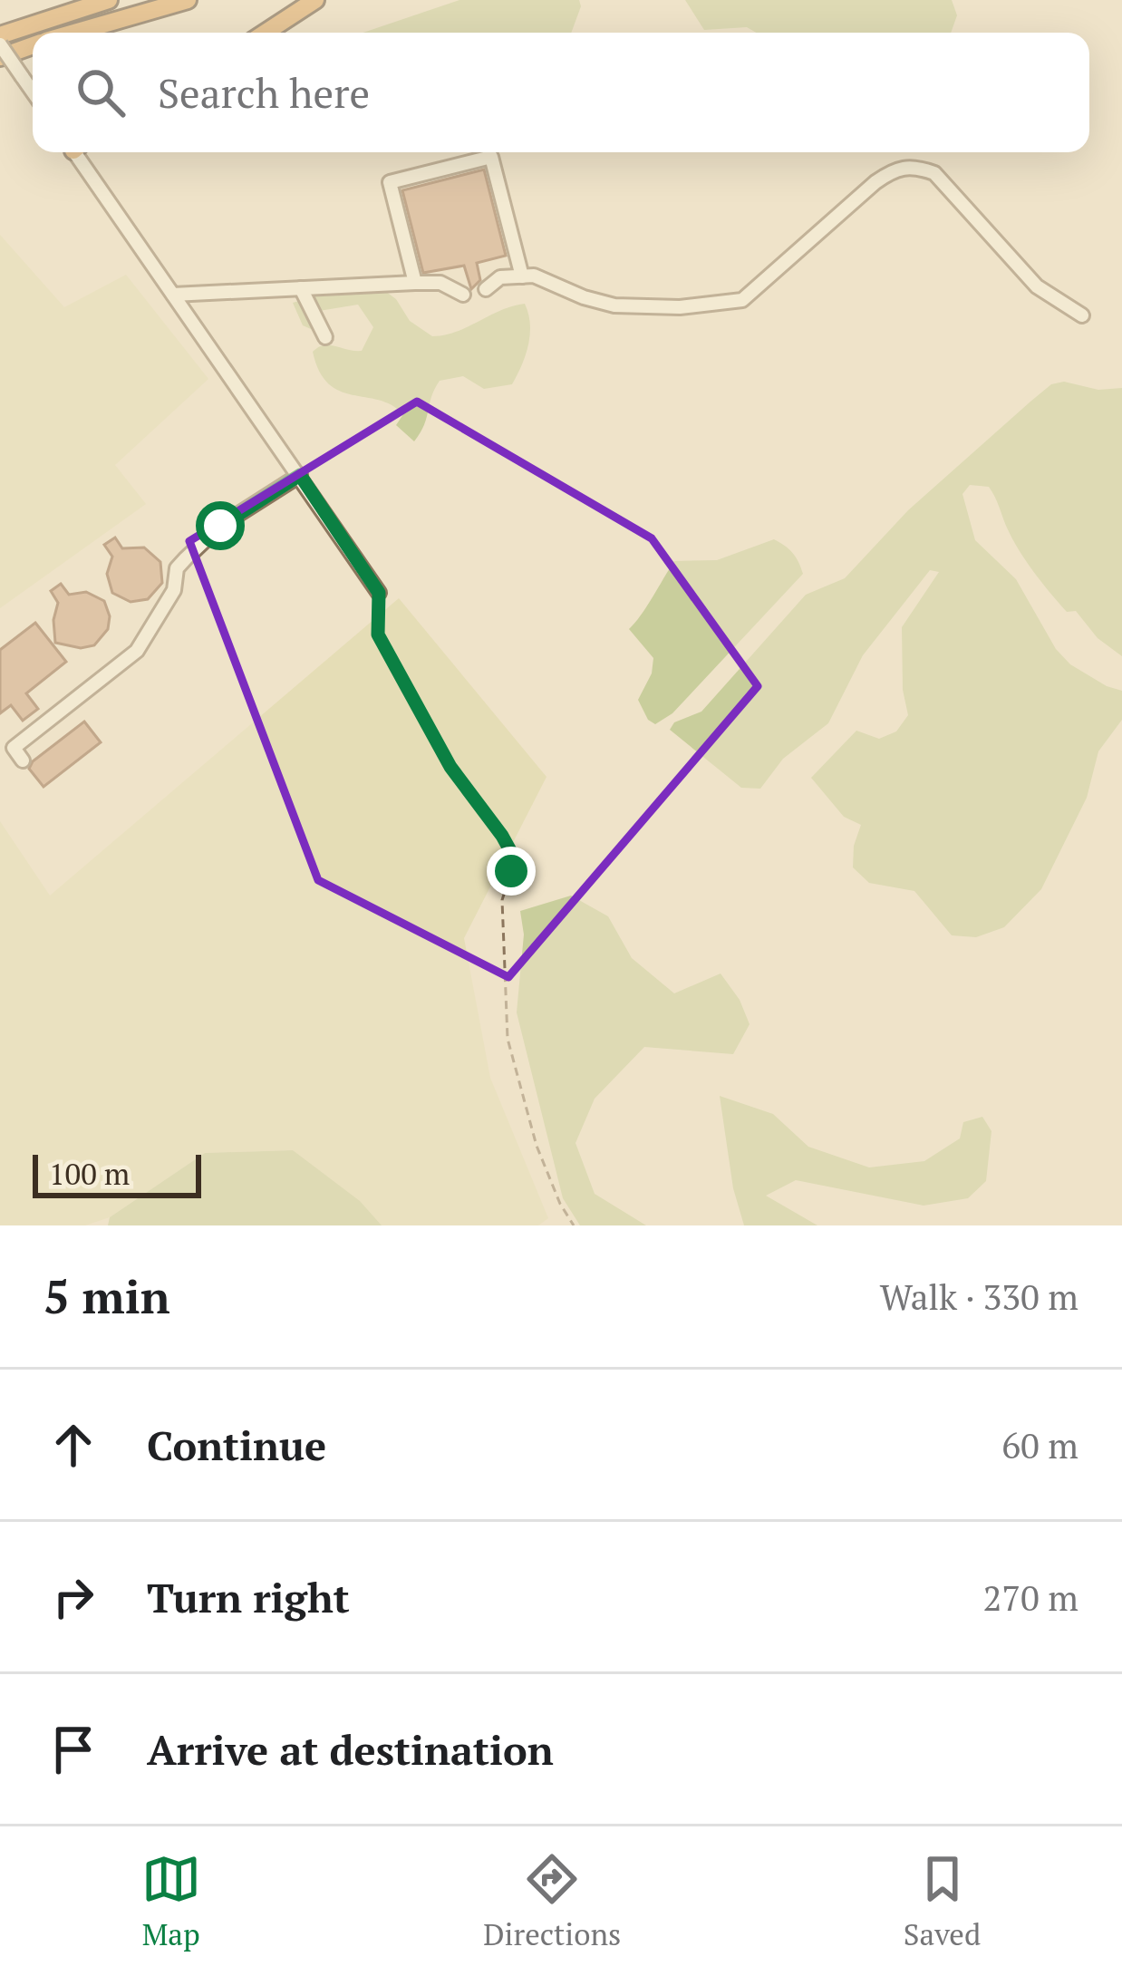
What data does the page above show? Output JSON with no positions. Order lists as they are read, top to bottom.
{
  "scale_bar": "100 m",
  "page": {
    "search": "Search here",
    "scale": "100 m",
    "heading": ["5 min", "Walk · 330 m"],
    "list": [
      ["Continue", "60 m"],
      ["Turn right", "270 m"],
      "Arrive at destination"
    ],
    "nav": ["Map", "Directions", "Saved"]
  }
}
